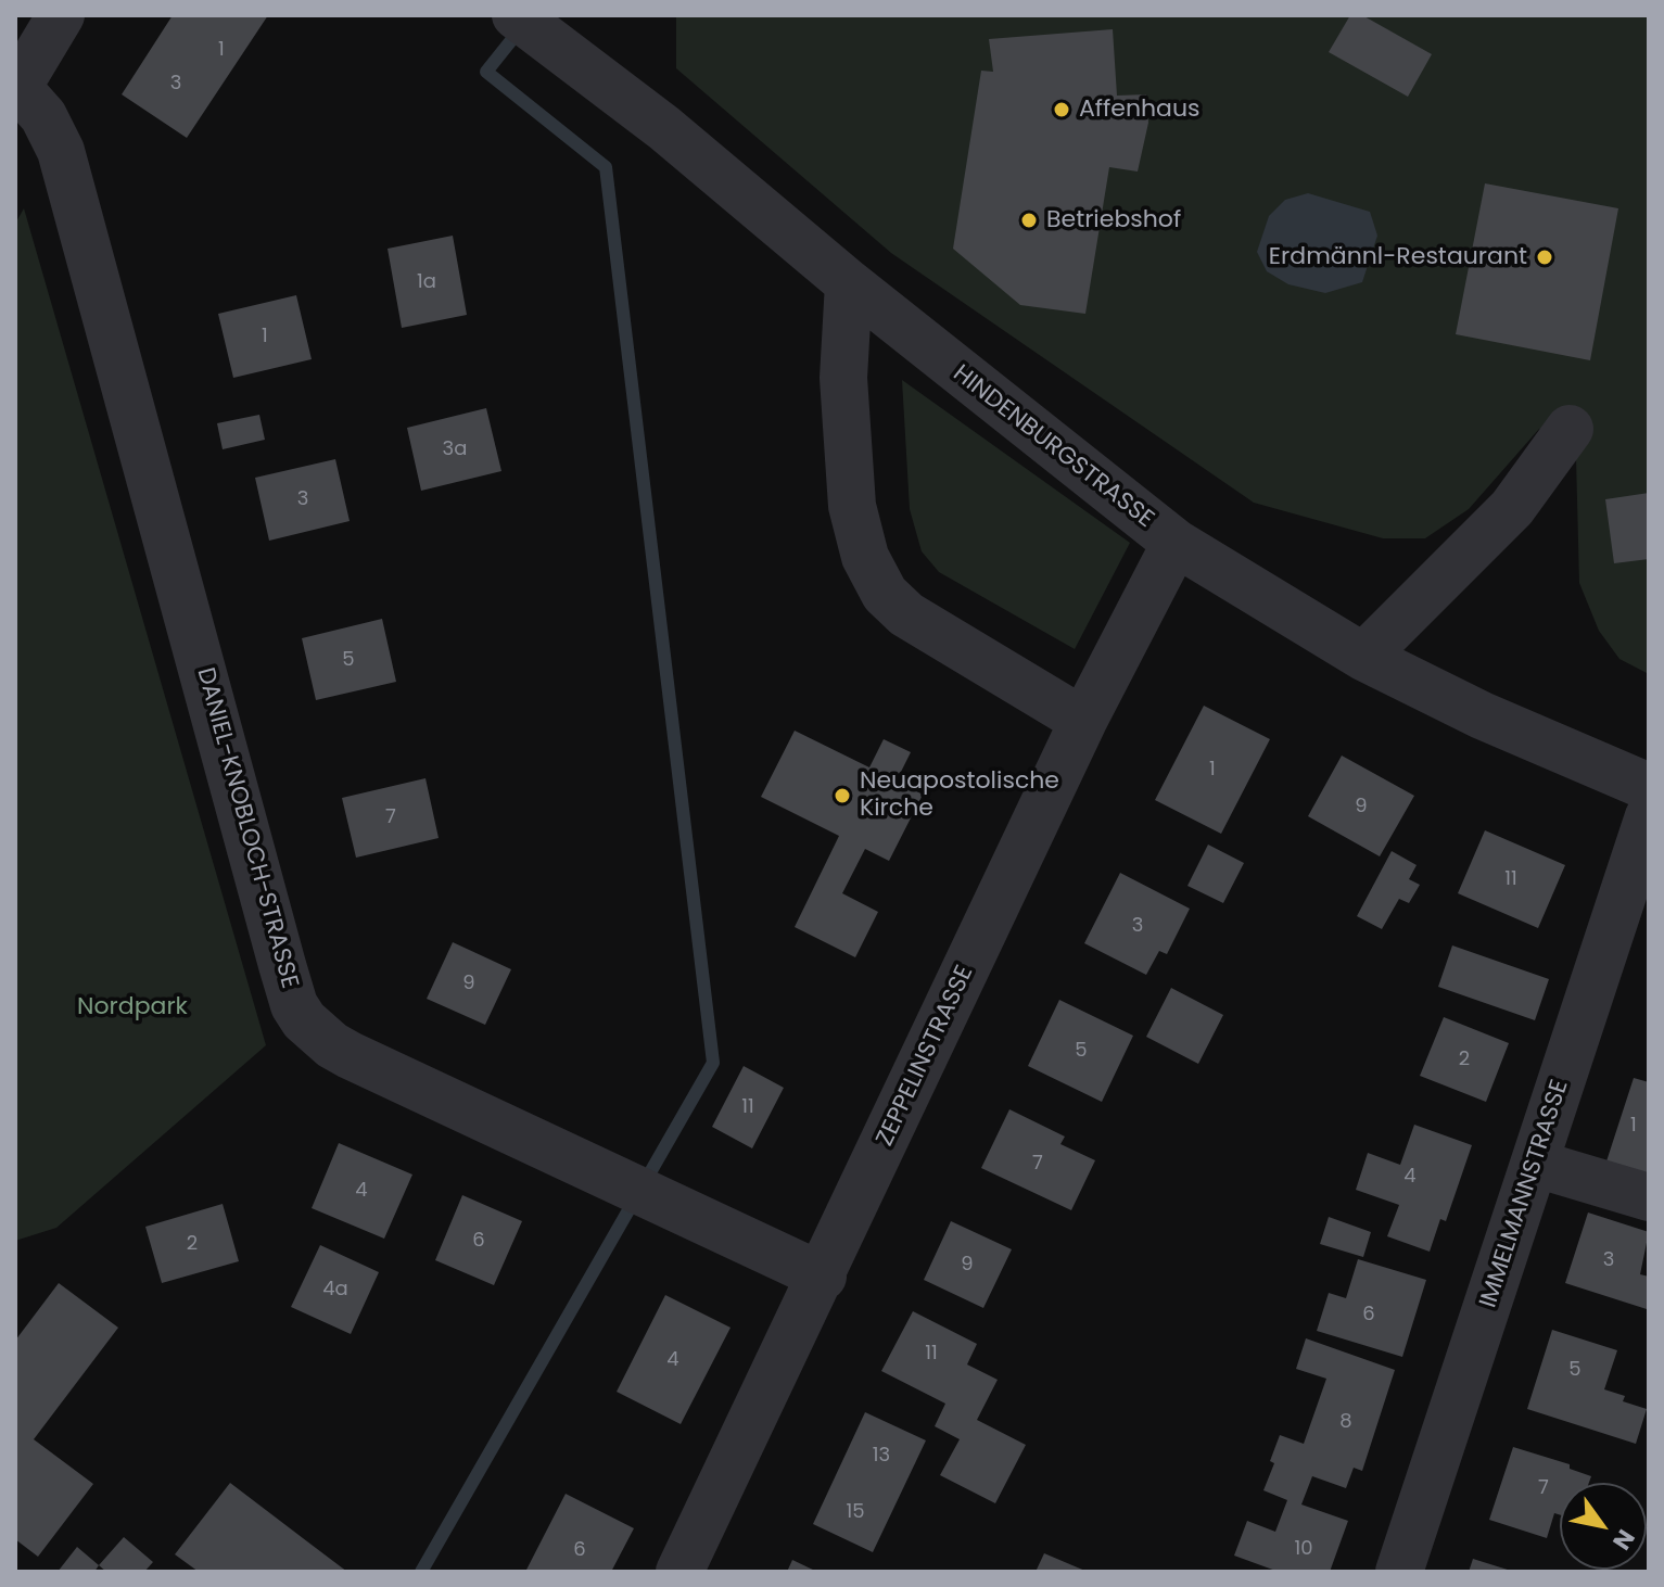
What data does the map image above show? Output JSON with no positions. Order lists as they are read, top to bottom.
{
  "streets": {
    "street": [
      "HINDENBURGSTRASSE",
      "DANIEL-KNOBLOCH-STRASSE",
      "ZEPPELINSTRASSE",
      "IMMELMANNSTRASSE"
    ]
  },
  "crossings": [
    ["HINDENBURGSTRASSE", "ZEPPELINSTRASSE"],
    ["DANIEL-KNOBLOCH-STRASSE", "ZEPPELINSTRASSE"]
  ],
  "parks": ["Nordpark"],
  "places": [
    "Affenhaus",
    "Betriebshof",
    "Erdmännl-Restaurant",
    "Neuapostolische Kirche"
  ],
  "house_numbers": [
    "1",
    "3",
    "1a",
    "1",
    "3a",
    "3",
    "5",
    "1",
    "9",
    "7",
    "11",
    "3",
    "9",
    "5",
    "2",
    "11",
    "1",
    "7",
    "4",
    "4",
    "6",
    "2",
    "3",
    "9",
    "4a",
    "6",
    "11",
    "4",
    "5",
    "8",
    "13",
    "7",
    "15",
    "10",
    "6"
  ],
  "north": "bottom right"
}
